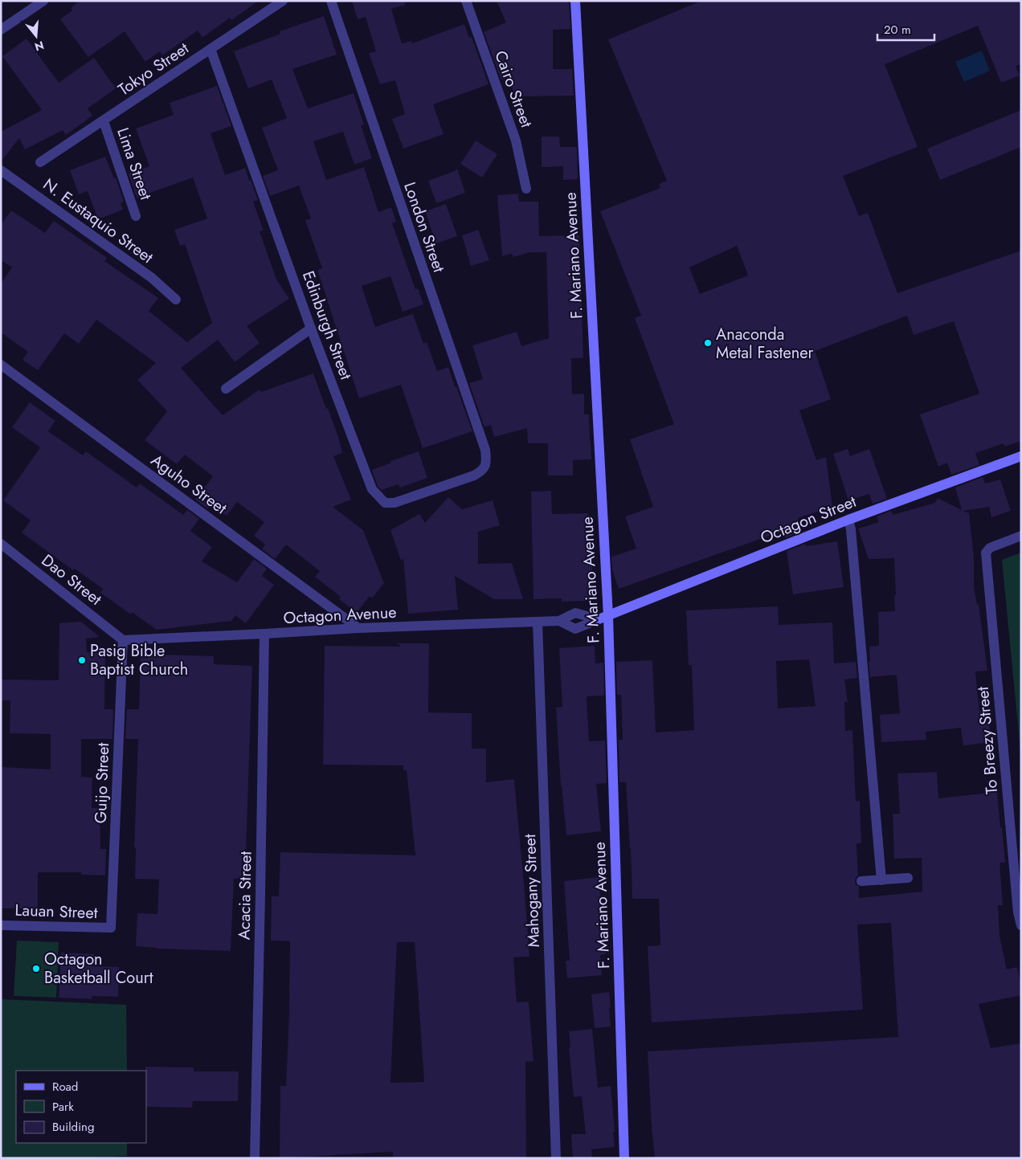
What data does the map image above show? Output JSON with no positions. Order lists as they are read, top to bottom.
{
  "streets": {
    "street": [
      "Tokyo Street",
      "Cairo Street",
      "Lima Street",
      "N. Eustaquio Street",
      "London Street",
      "F. Mariano Avenue",
      "Edinburgh Street",
      "Aguho Street",
      "Octagon Street",
      "Dao Street",
      "Octagon Avenue",
      "To Breezy Street",
      "Guijo Street",
      "Mahogany Street",
      "Acacia Street",
      "Lauan Street"
    ]
  },
  "crossings": [
    ["Tokyo Street", "Lima Street"],
    ["Tokyo Street", "Edinburgh Street"],
    ["London Street", "Edinburgh Street"],
    ["F. Mariano Avenue", "Octagon Street"],
    ["F. Mariano Avenue", "Octagon Avenue"],
    ["Aguho Street", "Octagon Avenue"],
    ["Octagon Street", "Octagon Avenue"],
    ["Dao Street", "Octagon Avenue"],
    ["Dao Street", "Guijo Street"],
    ["Octagon Avenue", "Guijo Street"],
    ["Octagon Avenue", "Mahogany Street"],
    ["Octagon Avenue", "Acacia Street"],
    ["Guijo Street", "Lauan Street"]
  ],
  "places": ["Anaconda Metal Fastener", "Pasig Bible Baptist Church", "Octagon Basketball Court"],
  "legend": ["Road", "Park", "Building"],
  "scale_bar": "20 m",
  "north": "bottom"
}
